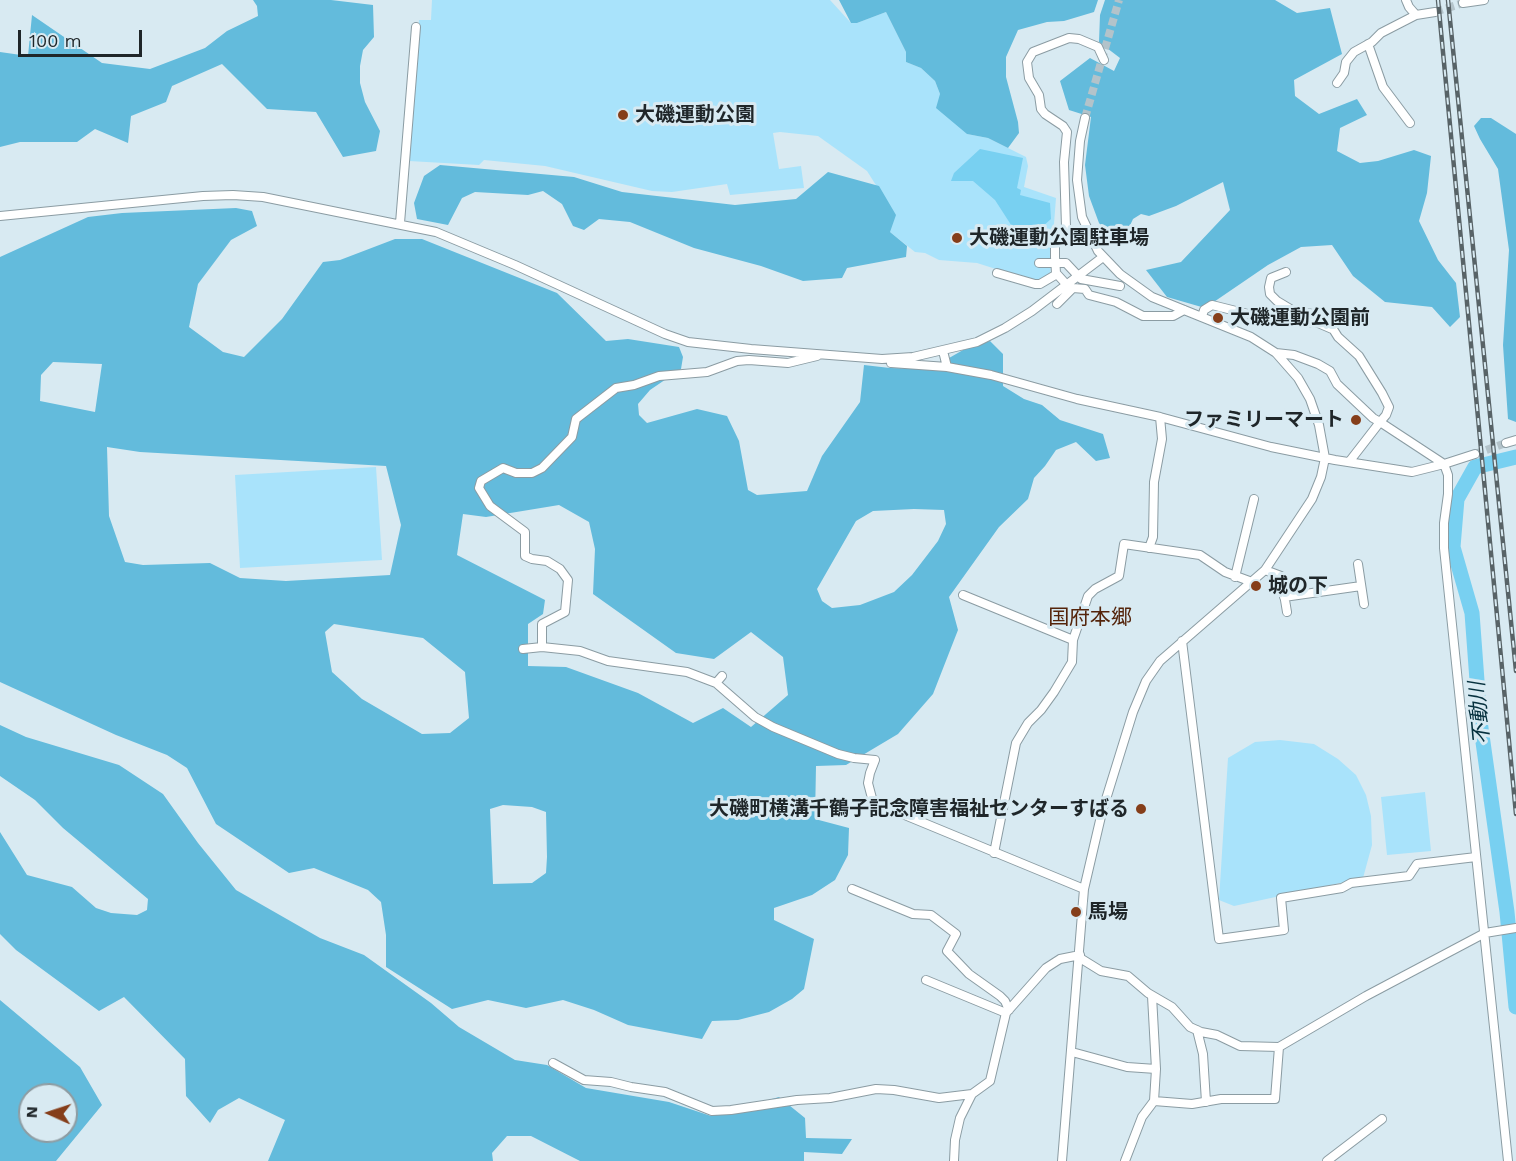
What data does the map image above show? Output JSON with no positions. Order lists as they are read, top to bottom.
{
  "districts": ["国府本郷"],
  "water": ["不動川"],
  "places": [
    "大磯運動公園",
    "大磯運動公園駐車場",
    "大磯運動公園前",
    "ファミリーマート",
    "城の下",
    "大磯町横溝千鶴子記念障害福祉センターすばる",
    "馬場"
  ],
  "scale_bar": "100 m",
  "north": "left"
}
